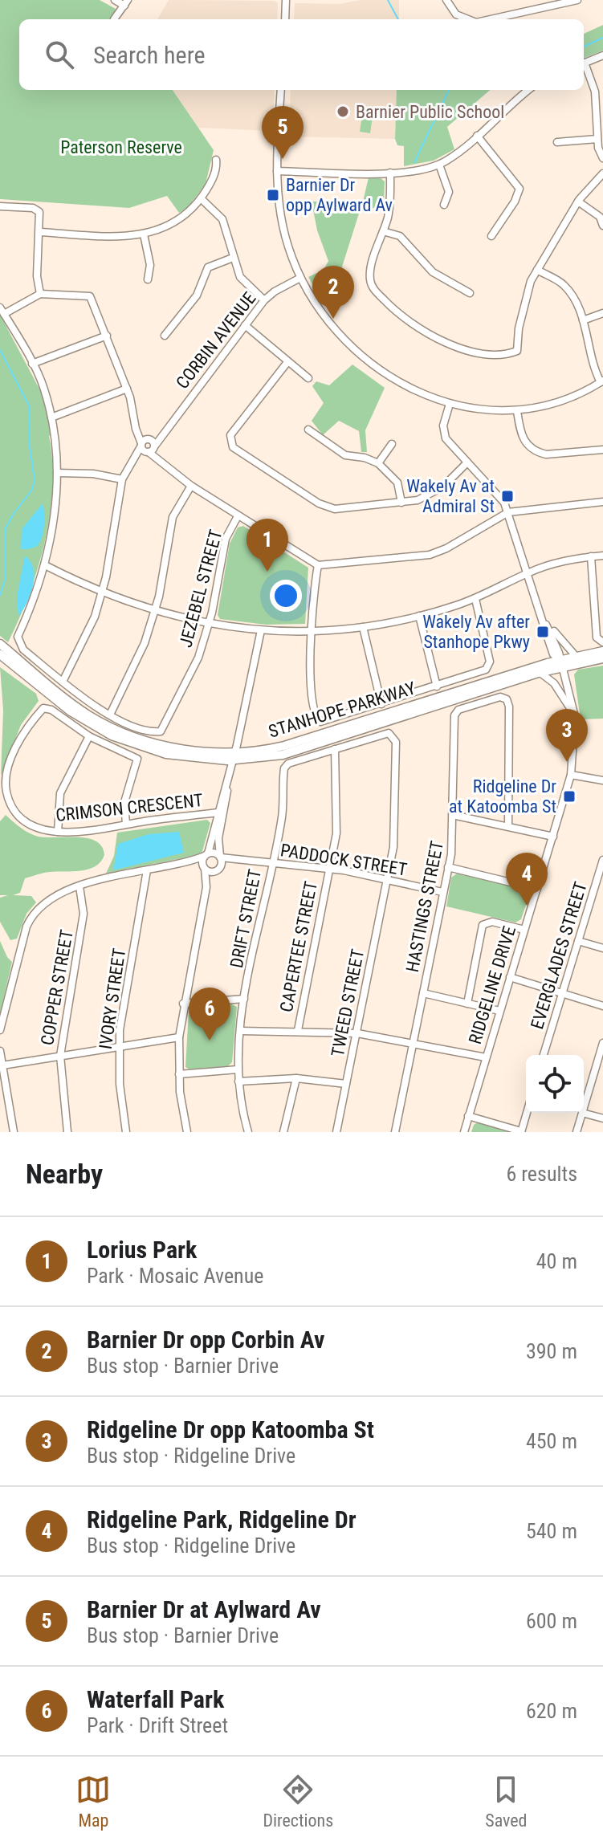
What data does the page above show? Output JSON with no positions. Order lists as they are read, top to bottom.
{
  "streets": {
    "main road": ["STANHOPE PARKWAY"],
    "street": [
      "CORBIN AVENUE",
      "JEZEBEL STREET",
      "CRIMSON CRESCENT",
      "PADDOCK STREET",
      "HASTINGS STREET",
      "DRIFT STREET",
      "CAPERTEE STREET",
      "EVERGLADES STREET",
      "RIDGELINE DRIVE",
      "COPPER STREET",
      "IVORY STREET",
      "TWEED STREET"
    ]
  },
  "crossings": [
    ["STANHOPE PARKWAY", "RIDGELINE DRIVE"],
    ["PADDOCK STREET", "HASTINGS STREET"],
    ["PADDOCK STREET", "DRIFT STREET"],
    ["PADDOCK STREET", "CAPERTEE STREET"],
    ["PADDOCK STREET", "TWEED STREET"],
    ["DRIFT STREET", "CAPERTEE STREET"],
    ["DRIFT STREET", "TWEED STREET"],
    ["CAPERTEE STREET", "TWEED STREET"]
  ],
  "parks": ["Paterson Reserve"],
  "places": {
    "other": ["Barnier Public School"],
    "transit": [
      "Barnier Dr opp Aylward Av",
      "Wakely Av at Admiral St",
      "Wakely Av after Stanhope Pkwy",
      "Ridgeline Dr at Katoomba St"
    ]
  },
  "page": {
    "search": "Search here",
    "pins": [
      "5",
      "2",
      "1",
      "3",
      "4",
      "6"
    ],
    "heading": ["Nearby", "6 results"],
    "list": [
      {
        "mark": "1",
        "name": "Lorius Park",
        "note": "Park · Mosaic Avenue",
        "value": "40 m"
      },
      {
        "mark": "2",
        "name": "Barnier Dr opp Corbin Av",
        "note": "Bus stop · Barnier Drive",
        "value": "390 m"
      },
      {
        "mark": "3",
        "name": "Ridgeline Dr opp Katoomba St",
        "note": "Bus stop · Ridgeline Drive",
        "value": "450 m"
      },
      {
        "mark": "4",
        "name": "Ridgeline Park, Ridgeline Dr",
        "note": "Bus stop · Ridgeline Drive",
        "value": "540 m"
      },
      {
        "mark": "5",
        "name": "Barnier Dr at Aylward Av",
        "note": "Bus stop · Barnier Drive",
        "value": "600 m"
      },
      {
        "mark": "6",
        "name": "Waterfall Park",
        "note": "Park · Drift Street",
        "value": "620 m"
      }
    ],
    "nav": ["Map", "Directions", "Saved"]
  }
}
